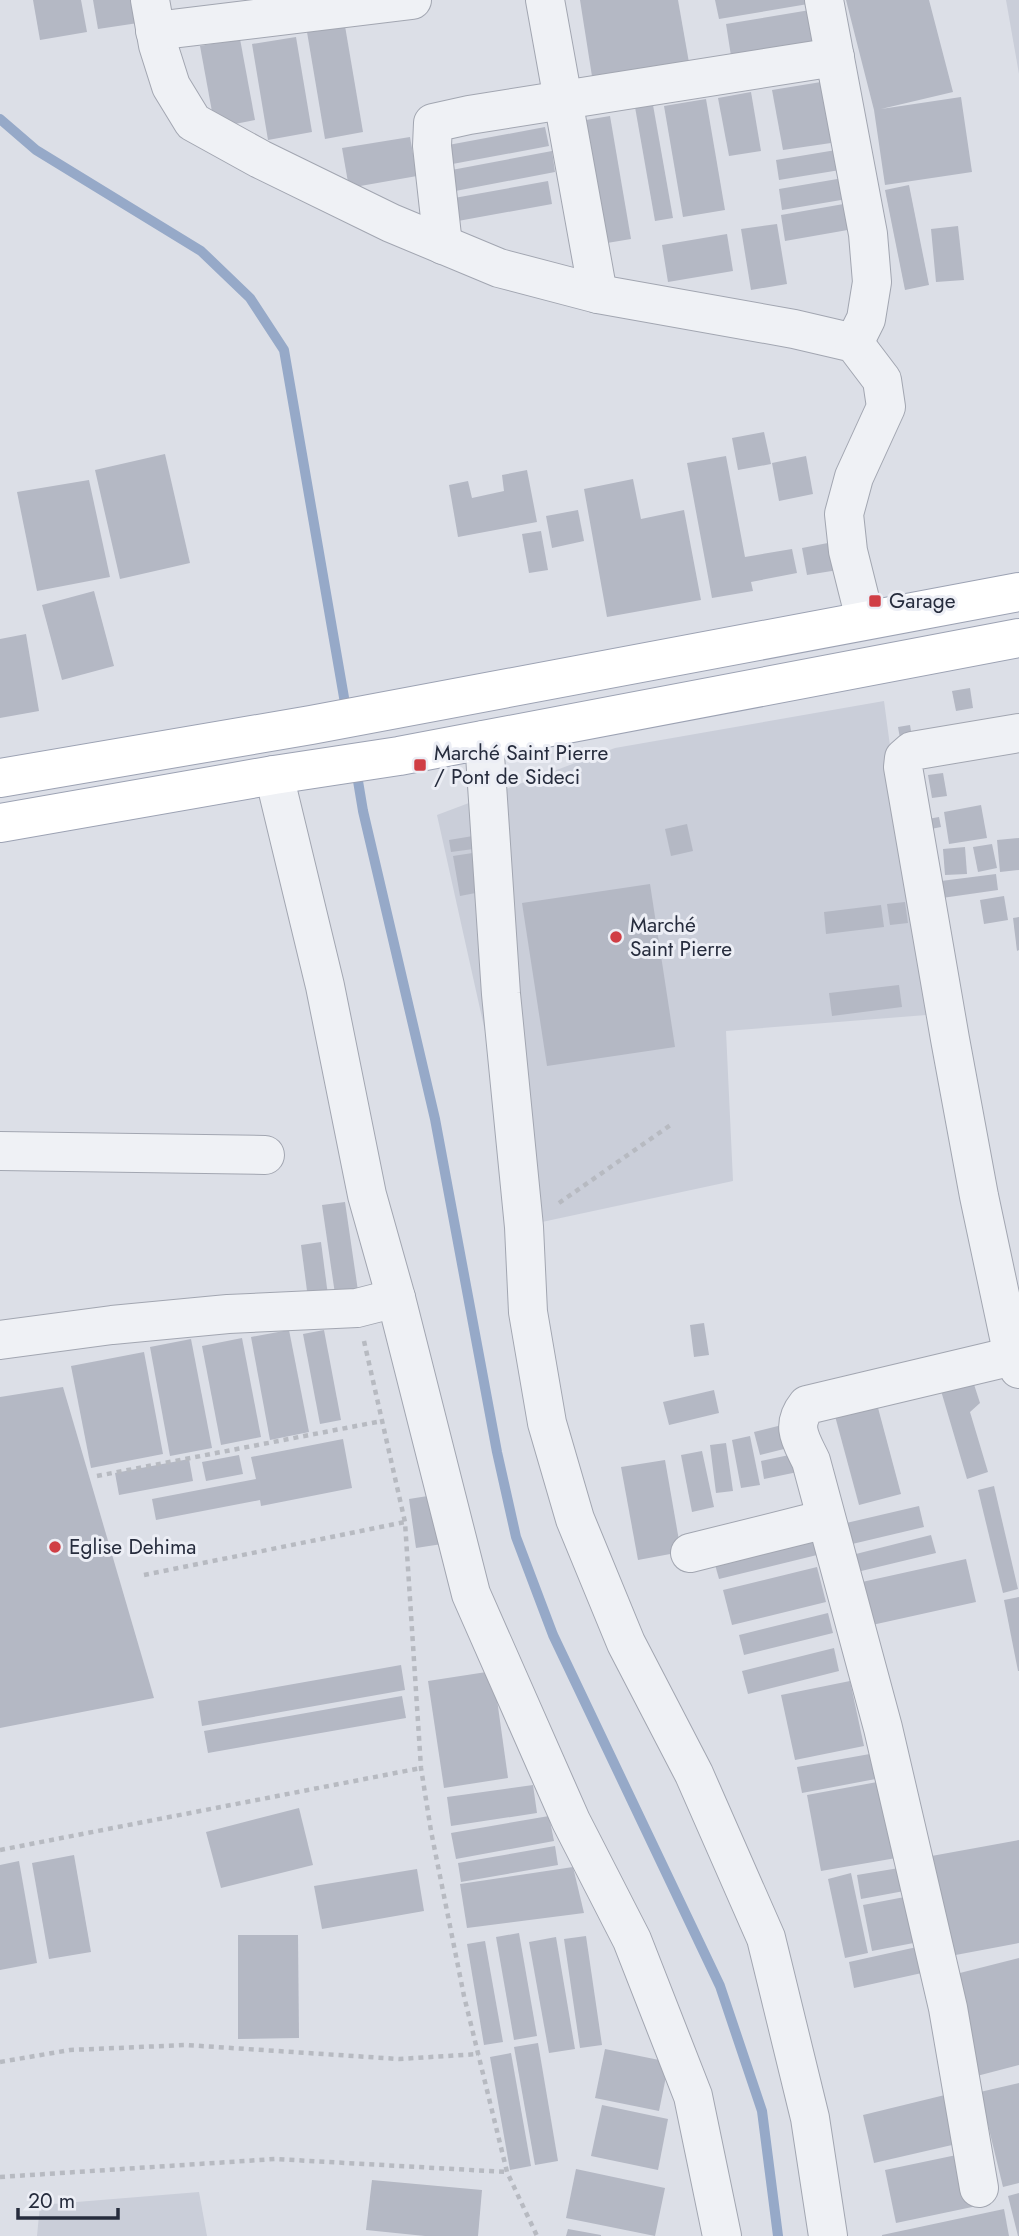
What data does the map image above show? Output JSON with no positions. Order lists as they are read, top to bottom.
{
  "places": {
    "transit": ["Garage", "Marché Saint Pierre / Pont de Sideci"],
    "other": ["Marché Saint Pierre", "Eglise Dehima"]
  },
  "scale_bar": "20 m"
}
